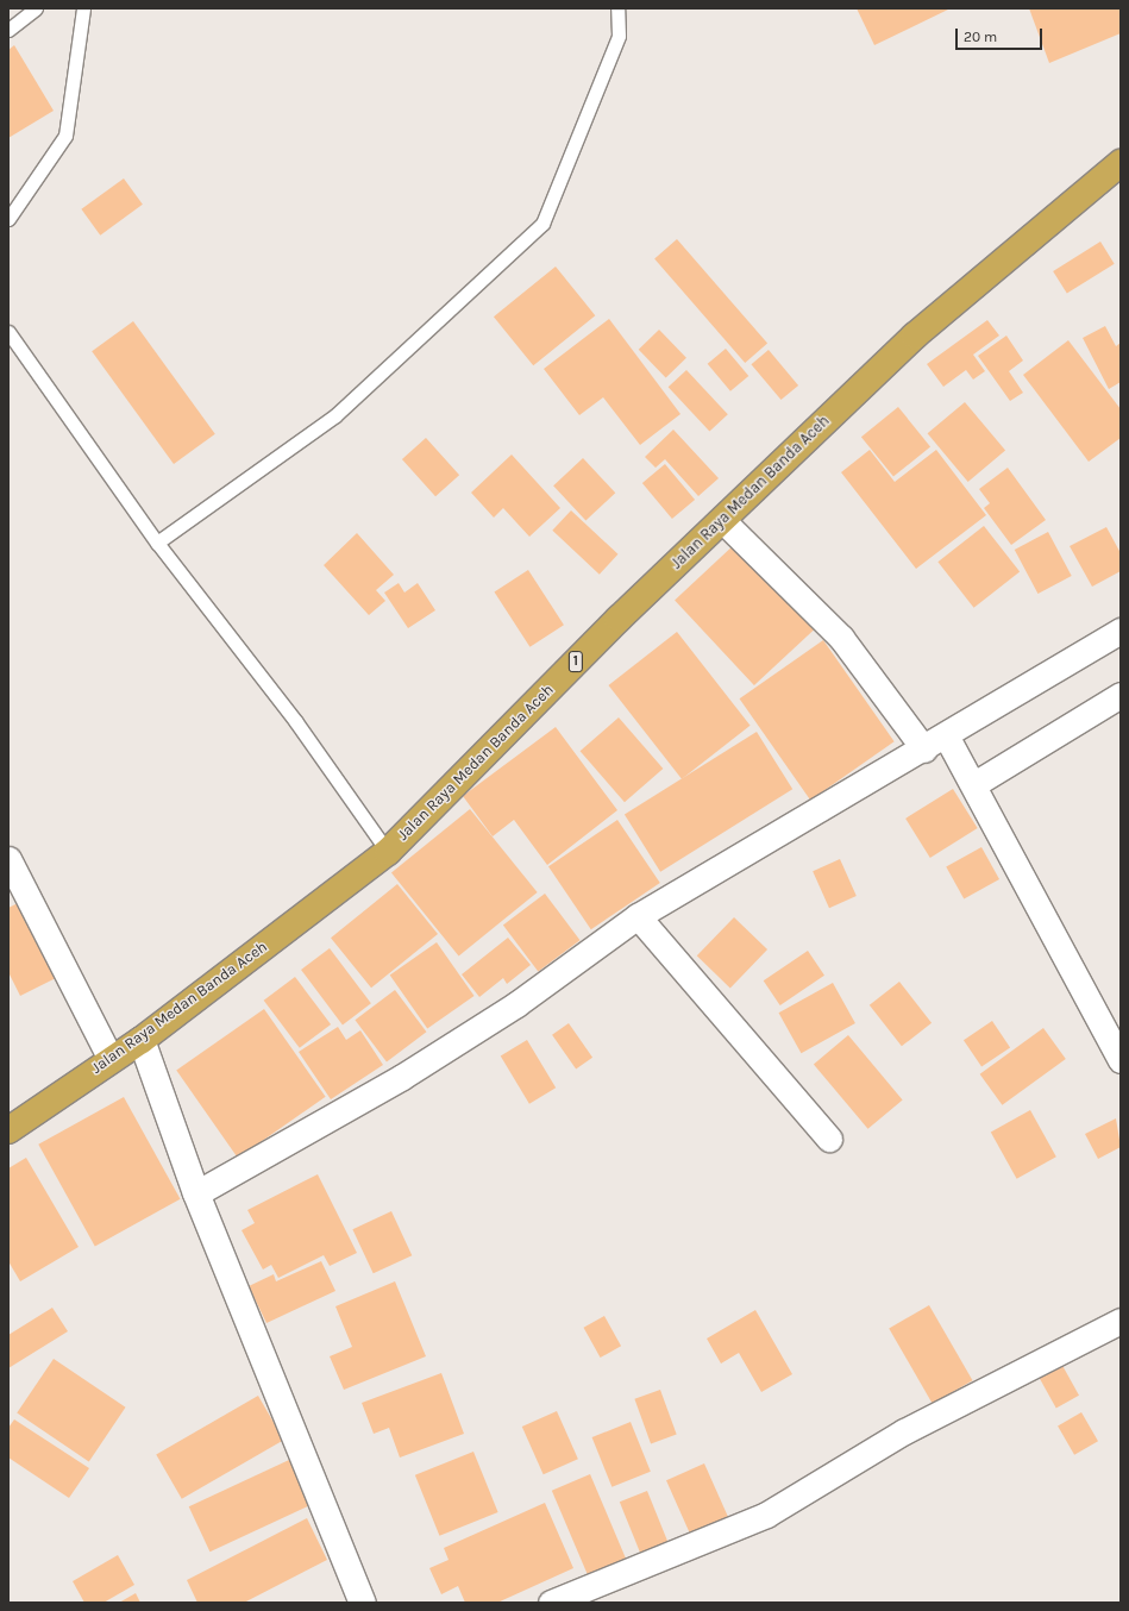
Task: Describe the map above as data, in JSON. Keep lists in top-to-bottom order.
{
  "streets": {
    "highway": ["Jalan Raya Medan Banda Aceh", "1"]
  },
  "scale_bar": "20 m"
}
